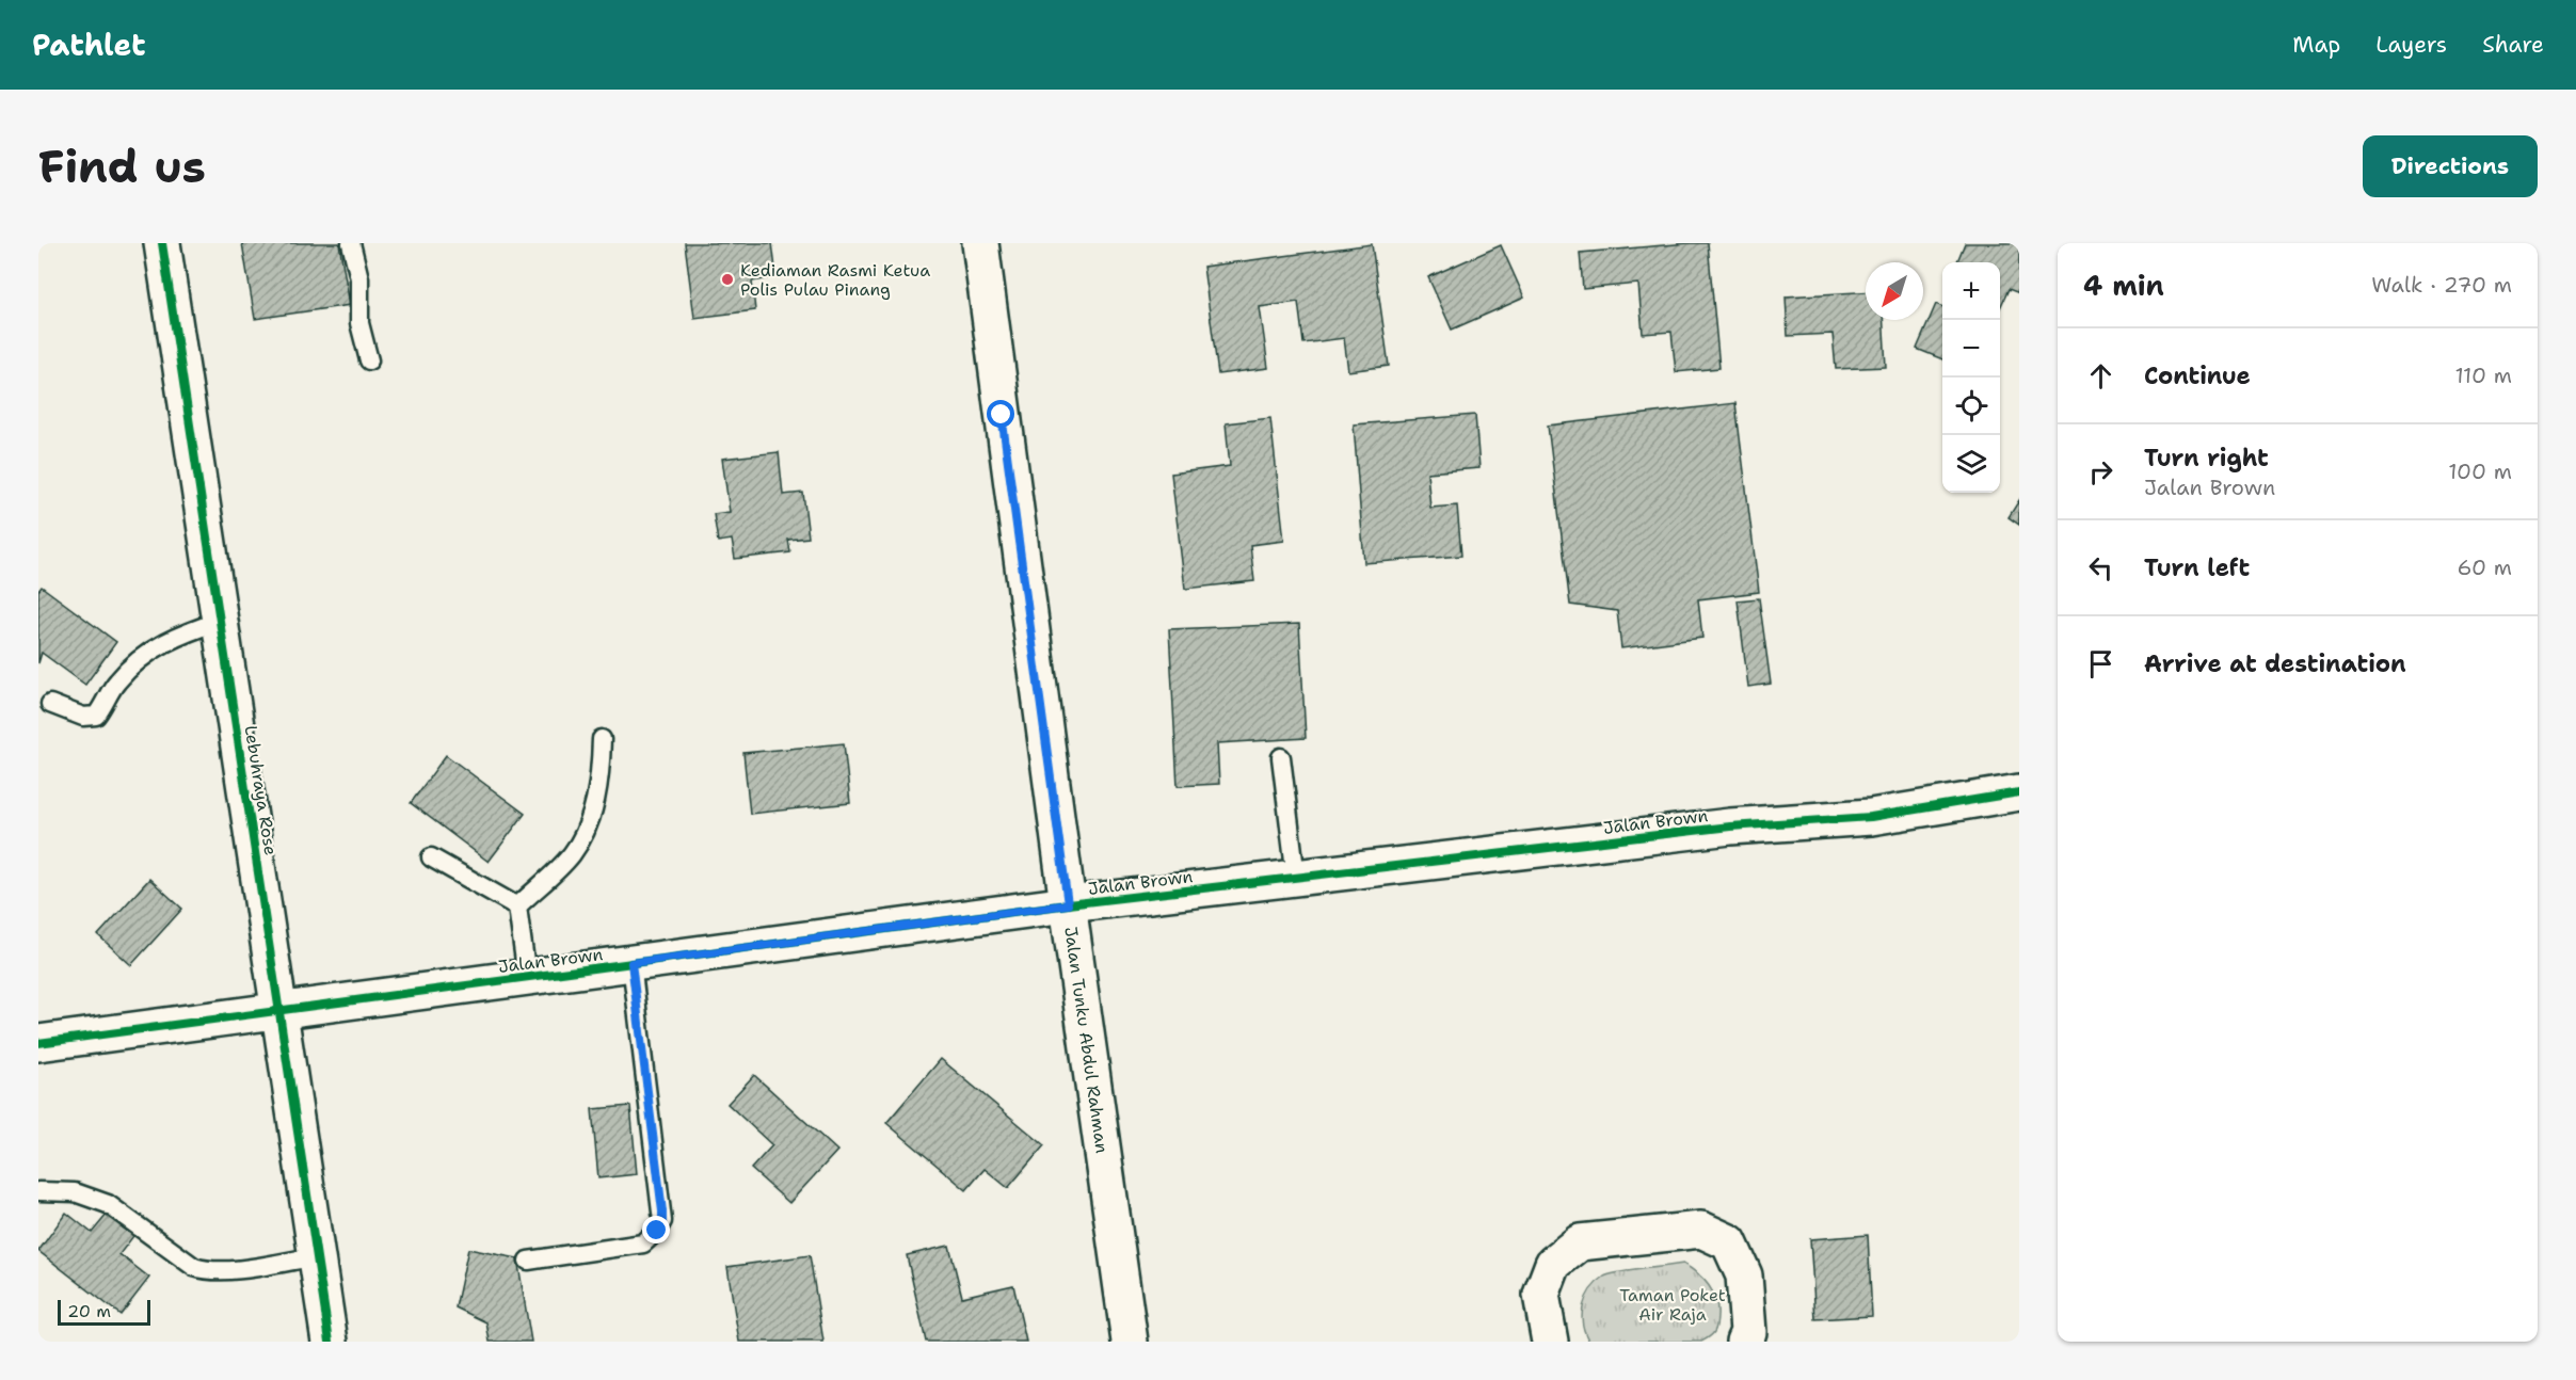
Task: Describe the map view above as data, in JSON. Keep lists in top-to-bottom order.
{
  "streets": {
    "street": ["Lebuhraya Rose", "Jalan Brown", "Jalan Tunku Abdul Rahman"]
  },
  "crossings": [
    ["Lebuhraya Rose", "Jalan Brown"],
    ["Jalan Brown", "Jalan Tunku Abdul Rahman"]
  ],
  "parks": ["Taman Poket Air Raja"],
  "places": ["Kediaman Rasmi Ketua Polis Pulau Pinang"],
  "scale_bar": "20 m",
  "north": "bottom left",
  "page": {
    "header": "Pathlet",
    "nav": ["Map", "Layers", "Share"],
    "buttons": "Directions",
    "title": "Find us",
    "heading": ["4 min", "Walk · 270 m"],
    "map_buttons": ["+", "−"],
    "list": [
      ["Continue", "110 m"],
      ["Turn right", "Jalan Brown", "100 m"],
      ["Turn left", "60 m"],
      "Arrive at destination"
    ],
    "scale": "20 m"
  }
}
